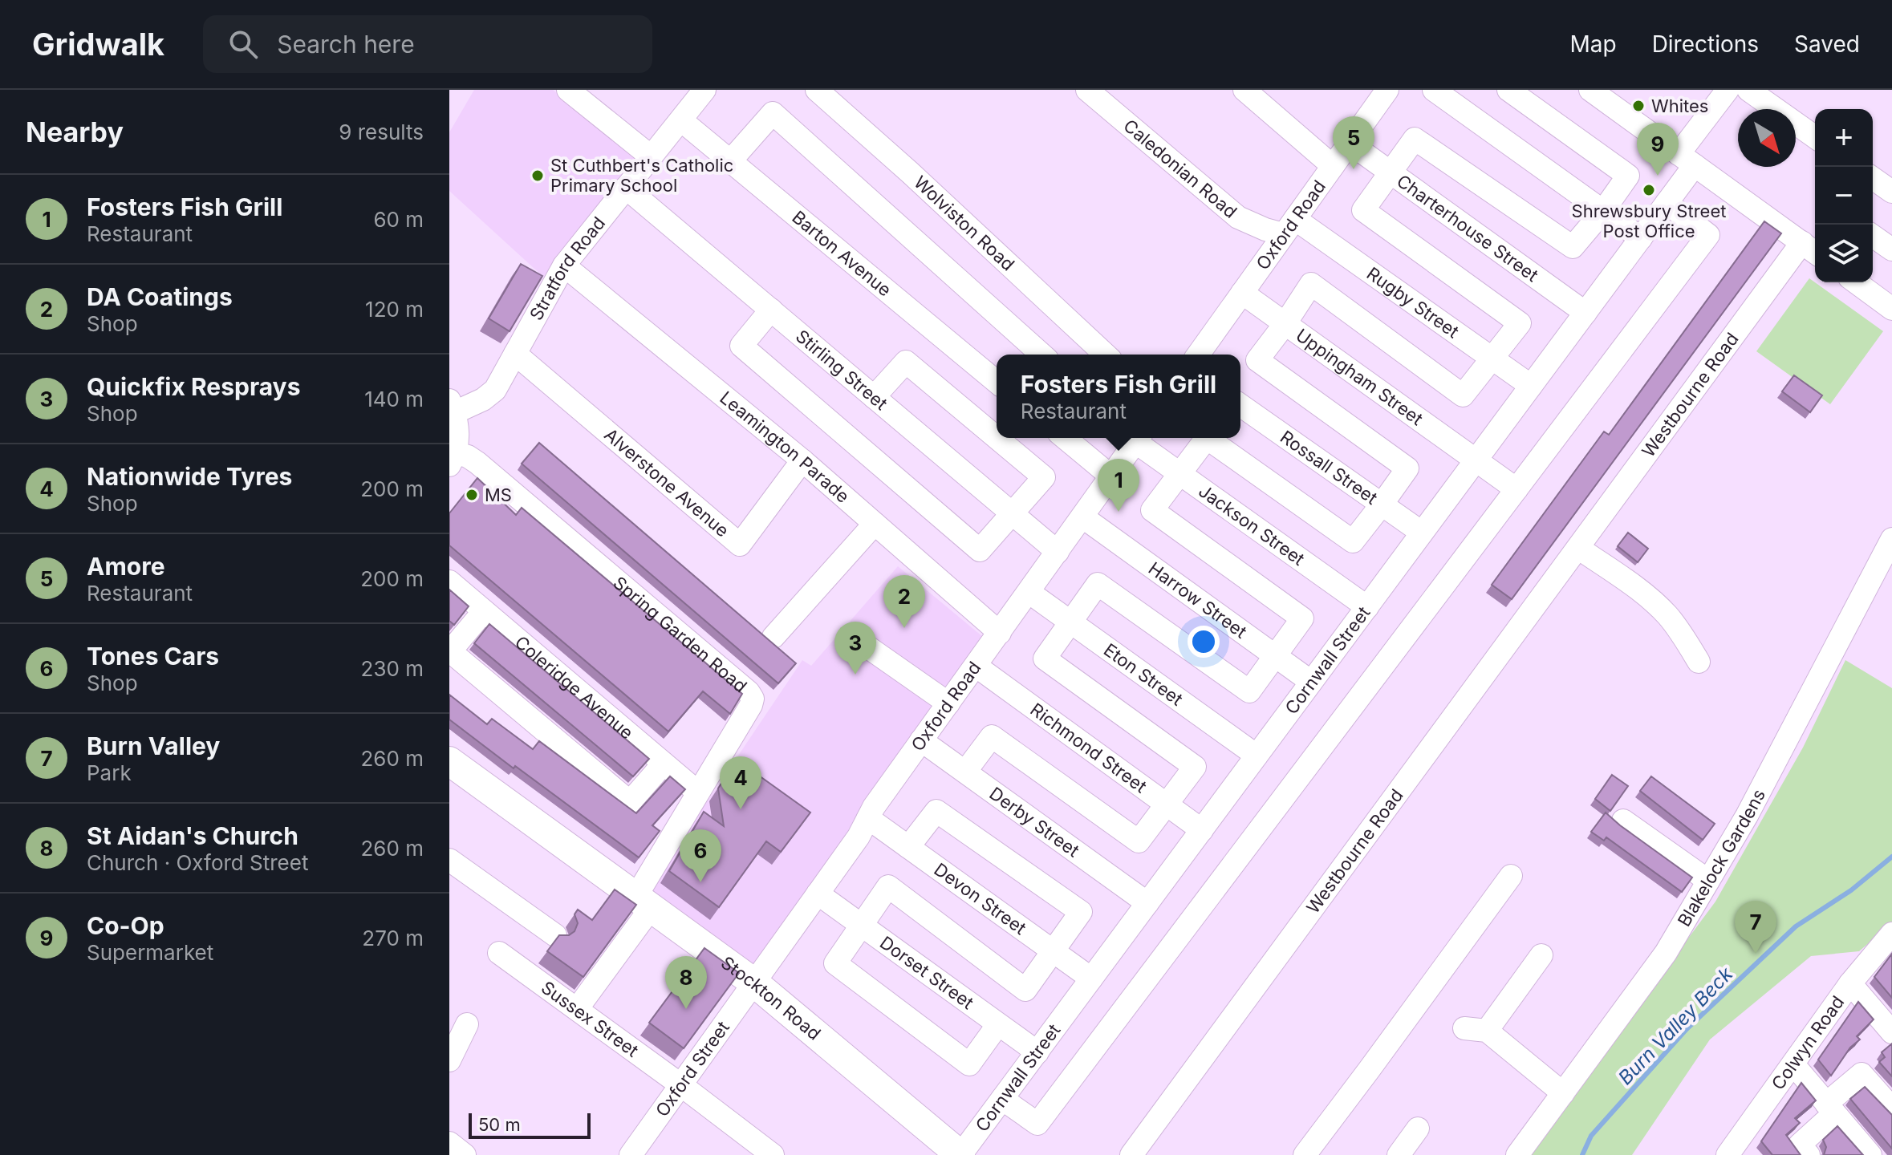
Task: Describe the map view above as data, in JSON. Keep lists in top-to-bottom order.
{
  "streets": {
    "main road": ["Stockton Road"],
    "street": [
      "Caledonian Road",
      "Wolviston Road",
      "Oxford Road",
      "Charterhouse Street",
      "Barton Avenue",
      "Stratford Road",
      "Rugby Street",
      "Stirling Street",
      "Uppingham Street",
      "Westbourne Road",
      "Leamington Parade",
      "Rossall Street",
      "Alverstone Avenue",
      "Jackson Street",
      "Harrow Street",
      "Spring Garden Road",
      "Cornwall Street",
      "Eton Street",
      "Coleridge Avenue",
      "Richmond Street",
      "Derby Street",
      "Blakelock Gardens",
      "Devon Street",
      "Dorset Street",
      "Sussex Street",
      "Colwyn Road",
      "Oxford Street"
    ]
  },
  "crossings": [
    ["Caledonian Road", "Oxford Road"],
    ["Caledonian Road", "Rugby Street"],
    ["Oxford Road", "Charterhouse Street"],
    ["Oxford Road", "Rugby Street"],
    ["Oxford Road", "Stirling Street"],
    ["Oxford Road", "Uppingham Street"],
    ["Oxford Road", "Leamington Parade"],
    ["Oxford Road", "Jackson Street"],
    ["Oxford Road", "Harrow Street"],
    ["Oxford Road", "Eton Street"],
    ["Oxford Road", "Richmond Street"],
    ["Oxford Road", "Derby Street"],
    ["Oxford Road", "Devon Street"],
    ["Oxford Road", "Dorset Street"],
    ["Oxford Road", "Stockton Road"],
    ["Oxford Road", "Oxford Street"],
    ["Charterhouse Street", "Cornwall Street"],
    ["Barton Avenue", "Stratford Road"],
    ["Stratford Road", "Stirling Street"],
    ["Stratford Road", "Leamington Parade"],
    ["Stratford Road", "Alverstone Avenue"],
    ["Rugby Street", "Cornwall Street"],
    ["Uppingham Street", "Cornwall Street"],
    ["Leamington Parade", "Alverstone Avenue"],
    ["Rossall Street", "Cornwall Street"],
    ["Jackson Street", "Cornwall Street"],
    ["Harrow Street", "Cornwall Street"],
    ["Spring Garden Road", "Coleridge Avenue"],
    ["Spring Garden Road", "Stockton Road"],
    ["Spring Garden Road", "Sussex Street"],
    ["Cornwall Street", "Eton Street"],
    ["Cornwall Street", "Richmond Street"],
    ["Cornwall Street", "Derby Street"],
    ["Cornwall Street", "Devon Street"],
    ["Cornwall Street", "Dorset Street"],
    ["Cornwall Street", "Stockton Road"],
    ["Stockton Road", "Oxford Street"],
    ["Sussex Street", "Oxford Street"]
  ],
  "water": ["Burn Valley Beck"],
  "places": [
    "Whites",
    "St Cuthbert's Catholic Primary School",
    "Shrewsbury Street Post Office",
    "MS"
  ],
  "scale_bar": "50 m",
  "north": "bottom right",
  "page": {
    "header": "Gridwalk",
    "search": "Search here",
    "nav": ["Map", "Directions", "Saved"],
    "heading": ["Nearby", "9 results"],
    "map_buttons": ["+", "−"],
    "pins": [
      "5",
      "9",
      "1",
      "2",
      "3",
      "4",
      "6",
      "7",
      "8"
    ],
    "list": [
      {
        "mark": "1",
        "name": "Fosters Fish Grill",
        "note": "Restaurant",
        "value": "60 m"
      },
      {
        "mark": "2",
        "name": "DA Coatings",
        "note": "Shop",
        "value": "120 m"
      },
      {
        "mark": "3",
        "name": "Quickfix Resprays",
        "note": "Shop",
        "value": "140 m"
      },
      {
        "mark": "4",
        "name": "Nationwide Tyres",
        "note": "Shop",
        "value": "200 m"
      },
      {
        "mark": "5",
        "name": "Amore",
        "note": "Restaurant",
        "value": "200 m"
      },
      {
        "mark": "6",
        "name": "Tones Cars",
        "note": "Shop",
        "value": "230 m"
      },
      {
        "mark": "7",
        "name": "Burn Valley",
        "note": "Park",
        "value": "260 m"
      },
      {
        "mark": "8",
        "name": "St Aidan's Church",
        "note": "Church · Oxford Street",
        "value": "260 m"
      },
      {
        "mark": "9",
        "name": "Co-Op",
        "note": "Supermarket",
        "value": "270 m"
      }
    ],
    "popup": ["Fosters Fish Grill", "Restaurant"],
    "scale": "50 m"
  }
}
